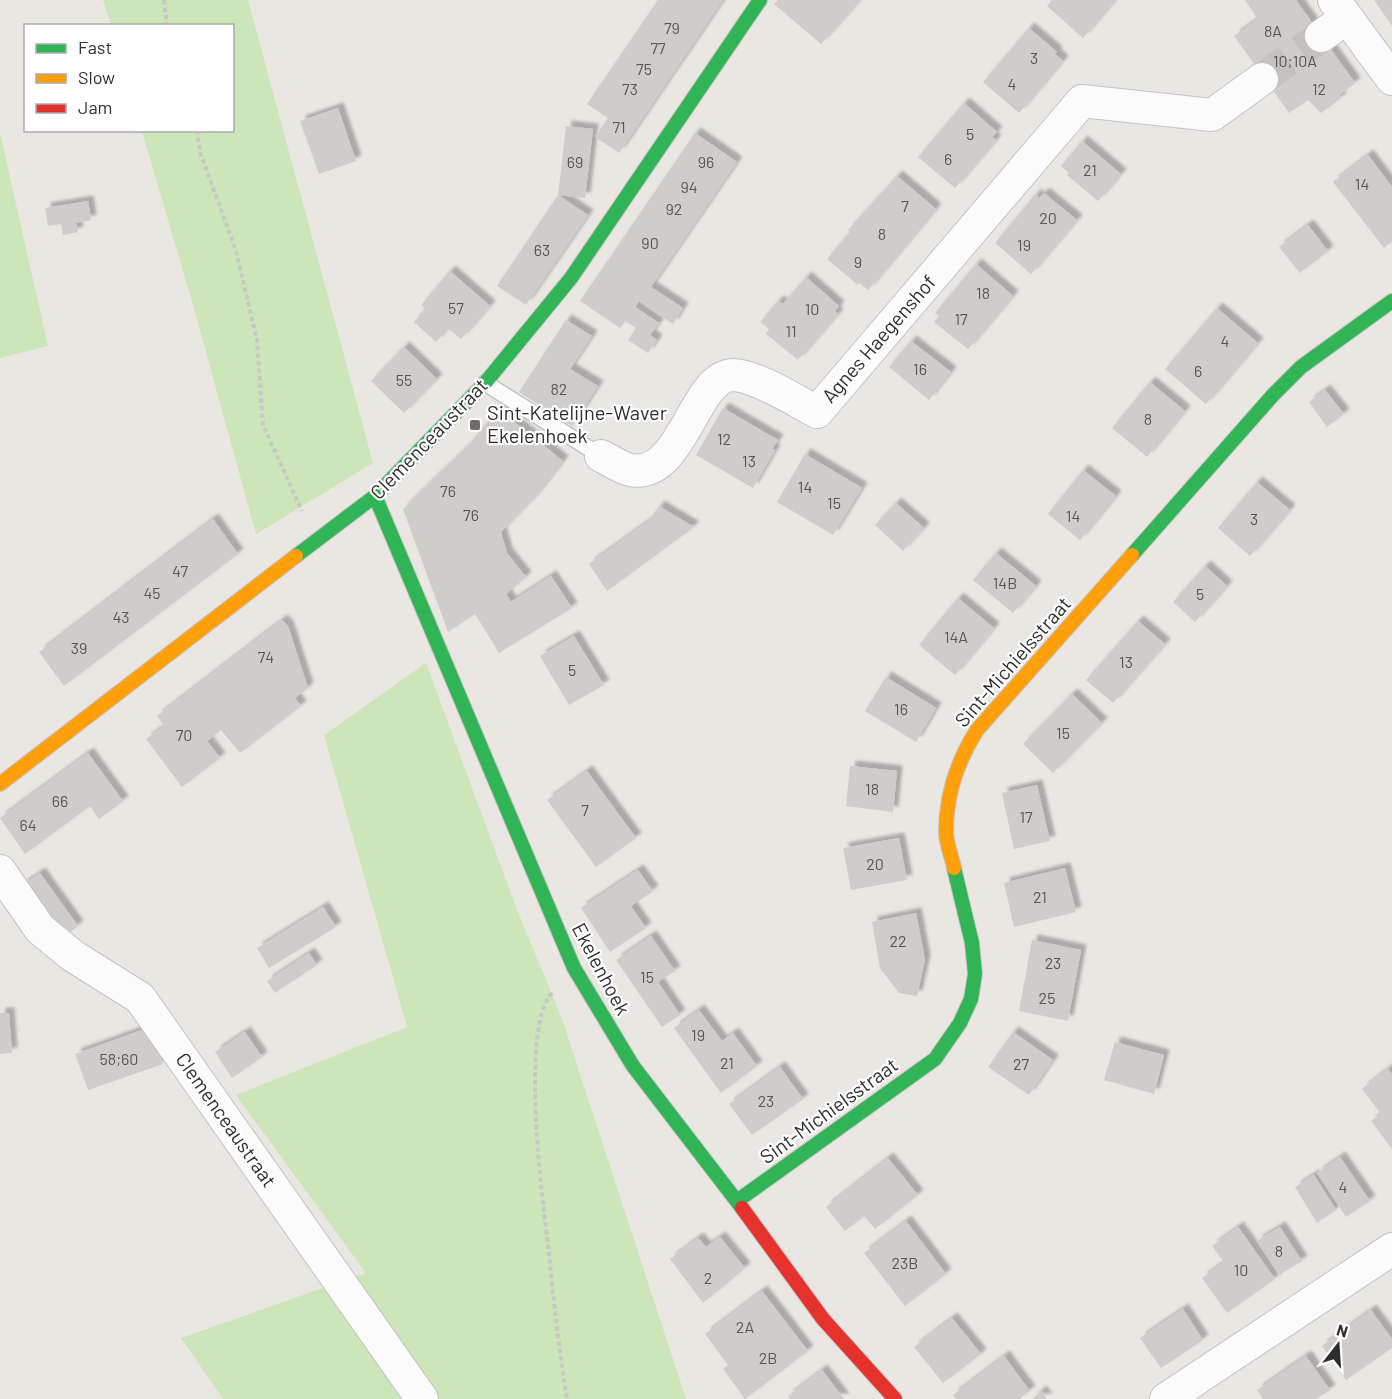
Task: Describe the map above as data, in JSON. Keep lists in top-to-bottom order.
{
  "streets": {
    "street": [
      "Agnes Haegenshof",
      "Clemenceaustraat",
      "Sint-Michielsstraat",
      "Ekelenhoek"
    ]
  },
  "crossings": [
    ["Agnes Haegenshof", "Clemenceaustraat"],
    ["Clemenceaustraat", "Ekelenhoek"],
    ["Sint-Michielsstraat", "Ekelenhoek"]
  ],
  "places": {
    "transit": ["Sint-Katelijne-Waver Ekelenhoek"]
  },
  "house_numbers": [
    "79",
    "8A",
    "77",
    "3",
    "10;10A",
    "75",
    "4",
    "73",
    "12",
    "71",
    "5",
    "6",
    "69",
    "96",
    "21",
    "14",
    "94",
    "7",
    "92",
    "20",
    "8",
    "90",
    "19",
    "63",
    "9",
    "18",
    "57",
    "10",
    "17",
    "11",
    "4",
    "16",
    "6",
    "55",
    "82",
    "8",
    "12",
    "13",
    "14",
    "76",
    "15",
    "76",
    "14",
    "3",
    "47",
    "14B",
    "45",
    "5",
    "43",
    "14A",
    "39",
    "74",
    "13",
    "5",
    "16",
    "15",
    "70",
    "18",
    "66",
    "7",
    "17",
    "64",
    "20",
    "21",
    "22",
    "23",
    "15",
    "25",
    "19",
    "58;60",
    "21",
    "27",
    "23",
    "4",
    "8",
    "23B",
    "10",
    "2",
    "2A",
    "2B"
  ],
  "legend": ["Fast", "Slow", "Jam"],
  "north": "top"
}
